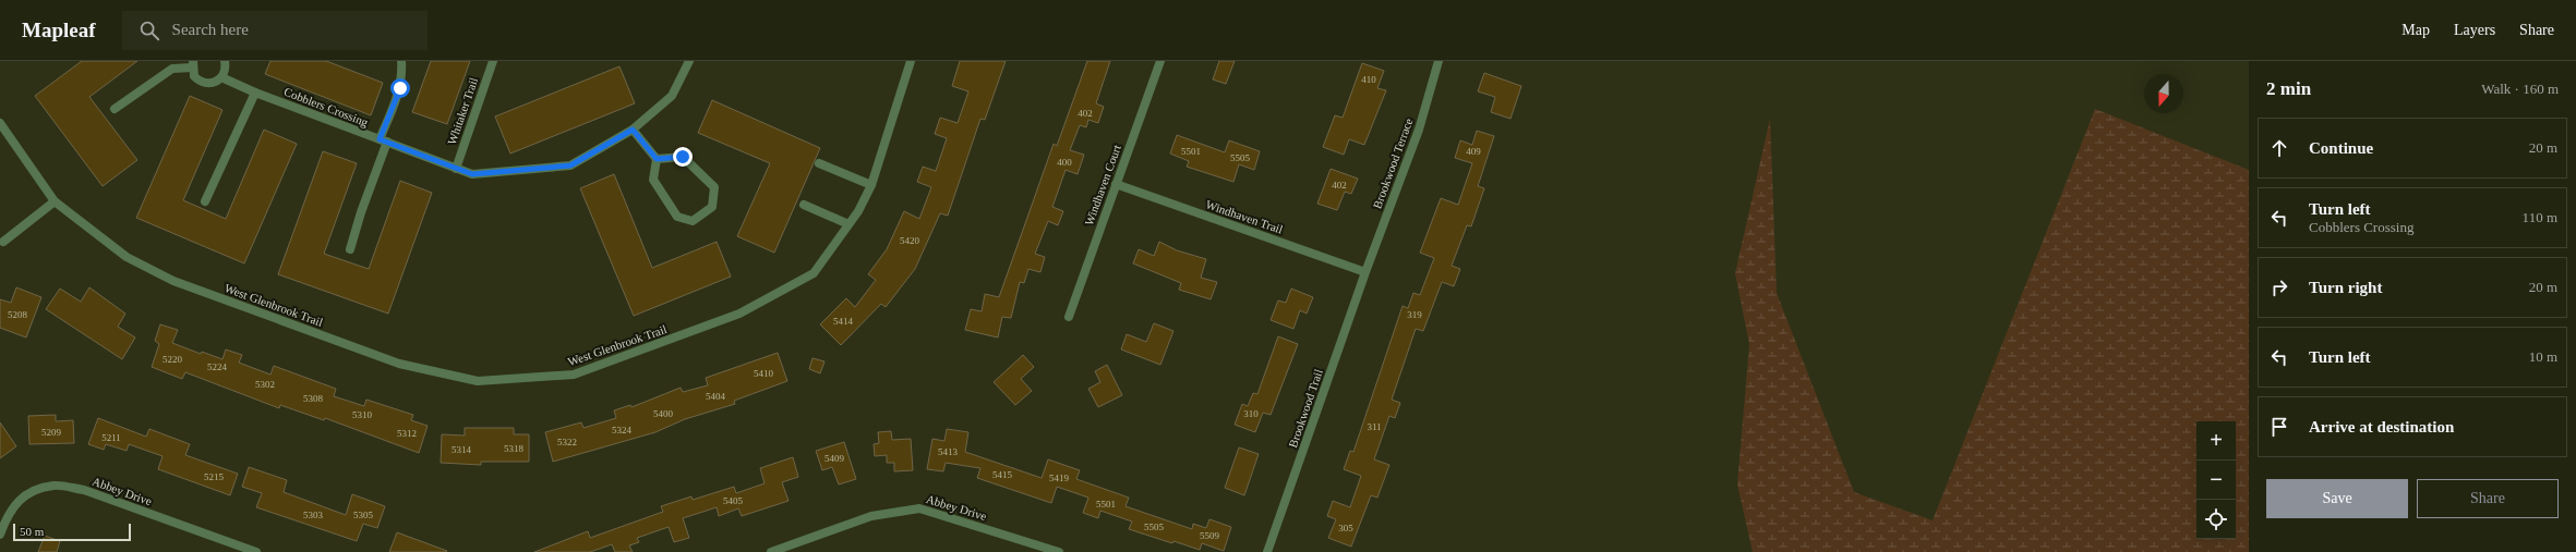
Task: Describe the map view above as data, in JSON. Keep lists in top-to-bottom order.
{
  "streets": {
    "street": [
      "Cobblers Crossing",
      "Whitaker Trail",
      "Brookwood Terrace",
      "Windhaven Court",
      "Windhaven Trail",
      "West Glenbrook Trail",
      "Brookwood Trail",
      "Abbey Drive"
    ]
  },
  "crossings": [
    ["Cobblers Crossing", "Whitaker Trail"],
    ["Brookwood Terrace", "Windhaven Trail"],
    ["Brookwood Terrace", "Brookwood Trail"],
    ["Windhaven Court", "Windhaven Trail"],
    ["Windhaven Trail", "Brookwood Trail"]
  ],
  "house_numbers": [
    "410",
    "402",
    "5501",
    "409",
    "5505",
    "400",
    "402",
    "5420",
    "5208",
    "319",
    "5414",
    "5220",
    "5224",
    "5410",
    "5302",
    "5404",
    "5308",
    "5400",
    "310",
    "5310",
    "311",
    "5324",
    "5209",
    "5312",
    "5211",
    "5322",
    "5318",
    "5314",
    "5413",
    "5409",
    "5415",
    "5215",
    "5419",
    "5405",
    "5501",
    "5303",
    "5305",
    "5505",
    "305",
    "5509"
  ],
  "scale_bar": "50 m",
  "north": "bottom",
  "page": {
    "header": "Mapleaf",
    "search": "Search here",
    "nav": ["Map", "Layers", "Share"],
    "heading": ["2 min", "Walk · 160 m"],
    "list": [
      ["Continue", "20 m"],
      ["Turn left", "Cobblers Crossing", "110 m"],
      ["Turn right", "20 m"],
      ["Turn left", "10 m"],
      "Arrive at destination"
    ],
    "map_buttons": ["+", "−"],
    "buttons": ["Save", "Share"],
    "scale": "50 m"
  }
}
